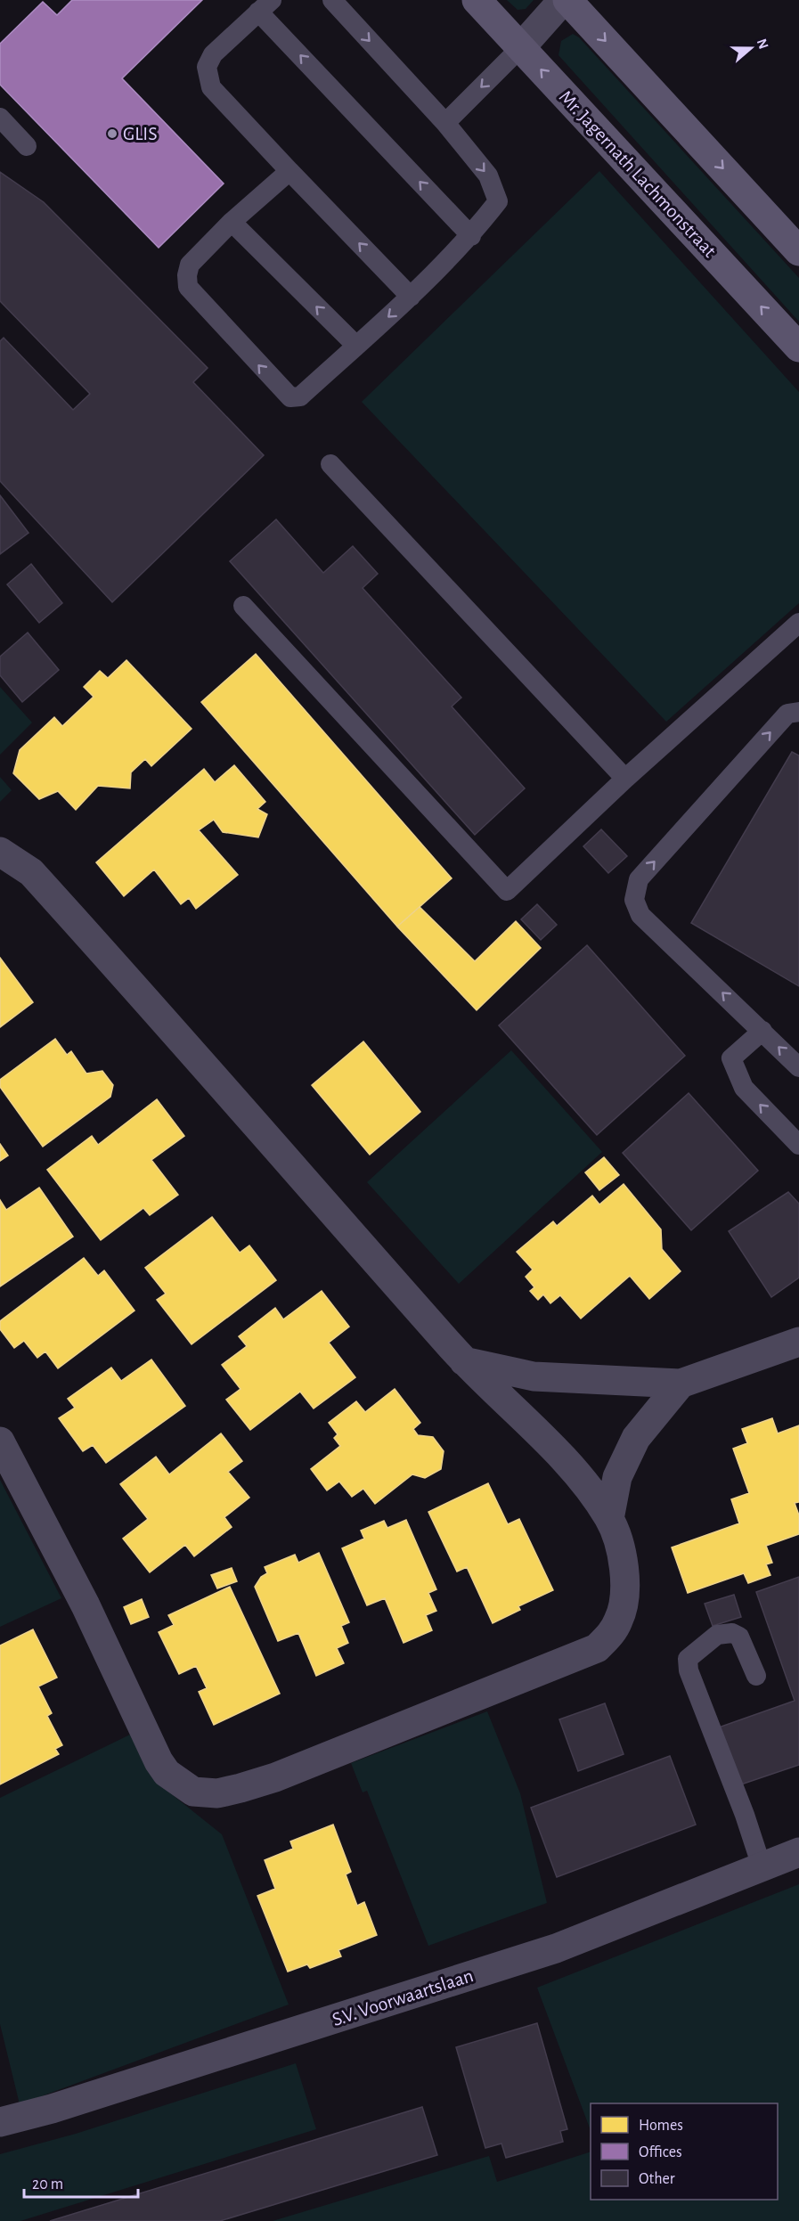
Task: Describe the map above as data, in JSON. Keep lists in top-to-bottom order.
{
  "streets": {
    "main road": ["Mr. Jagernath Lachmonstraat"],
    "street": ["S.V. Voorwaartslaan"]
  },
  "places": ["GLIS"],
  "legend": ["Homes", "Offices", "Other"],
  "scale_bar": "20 m",
  "north": "right"
}
